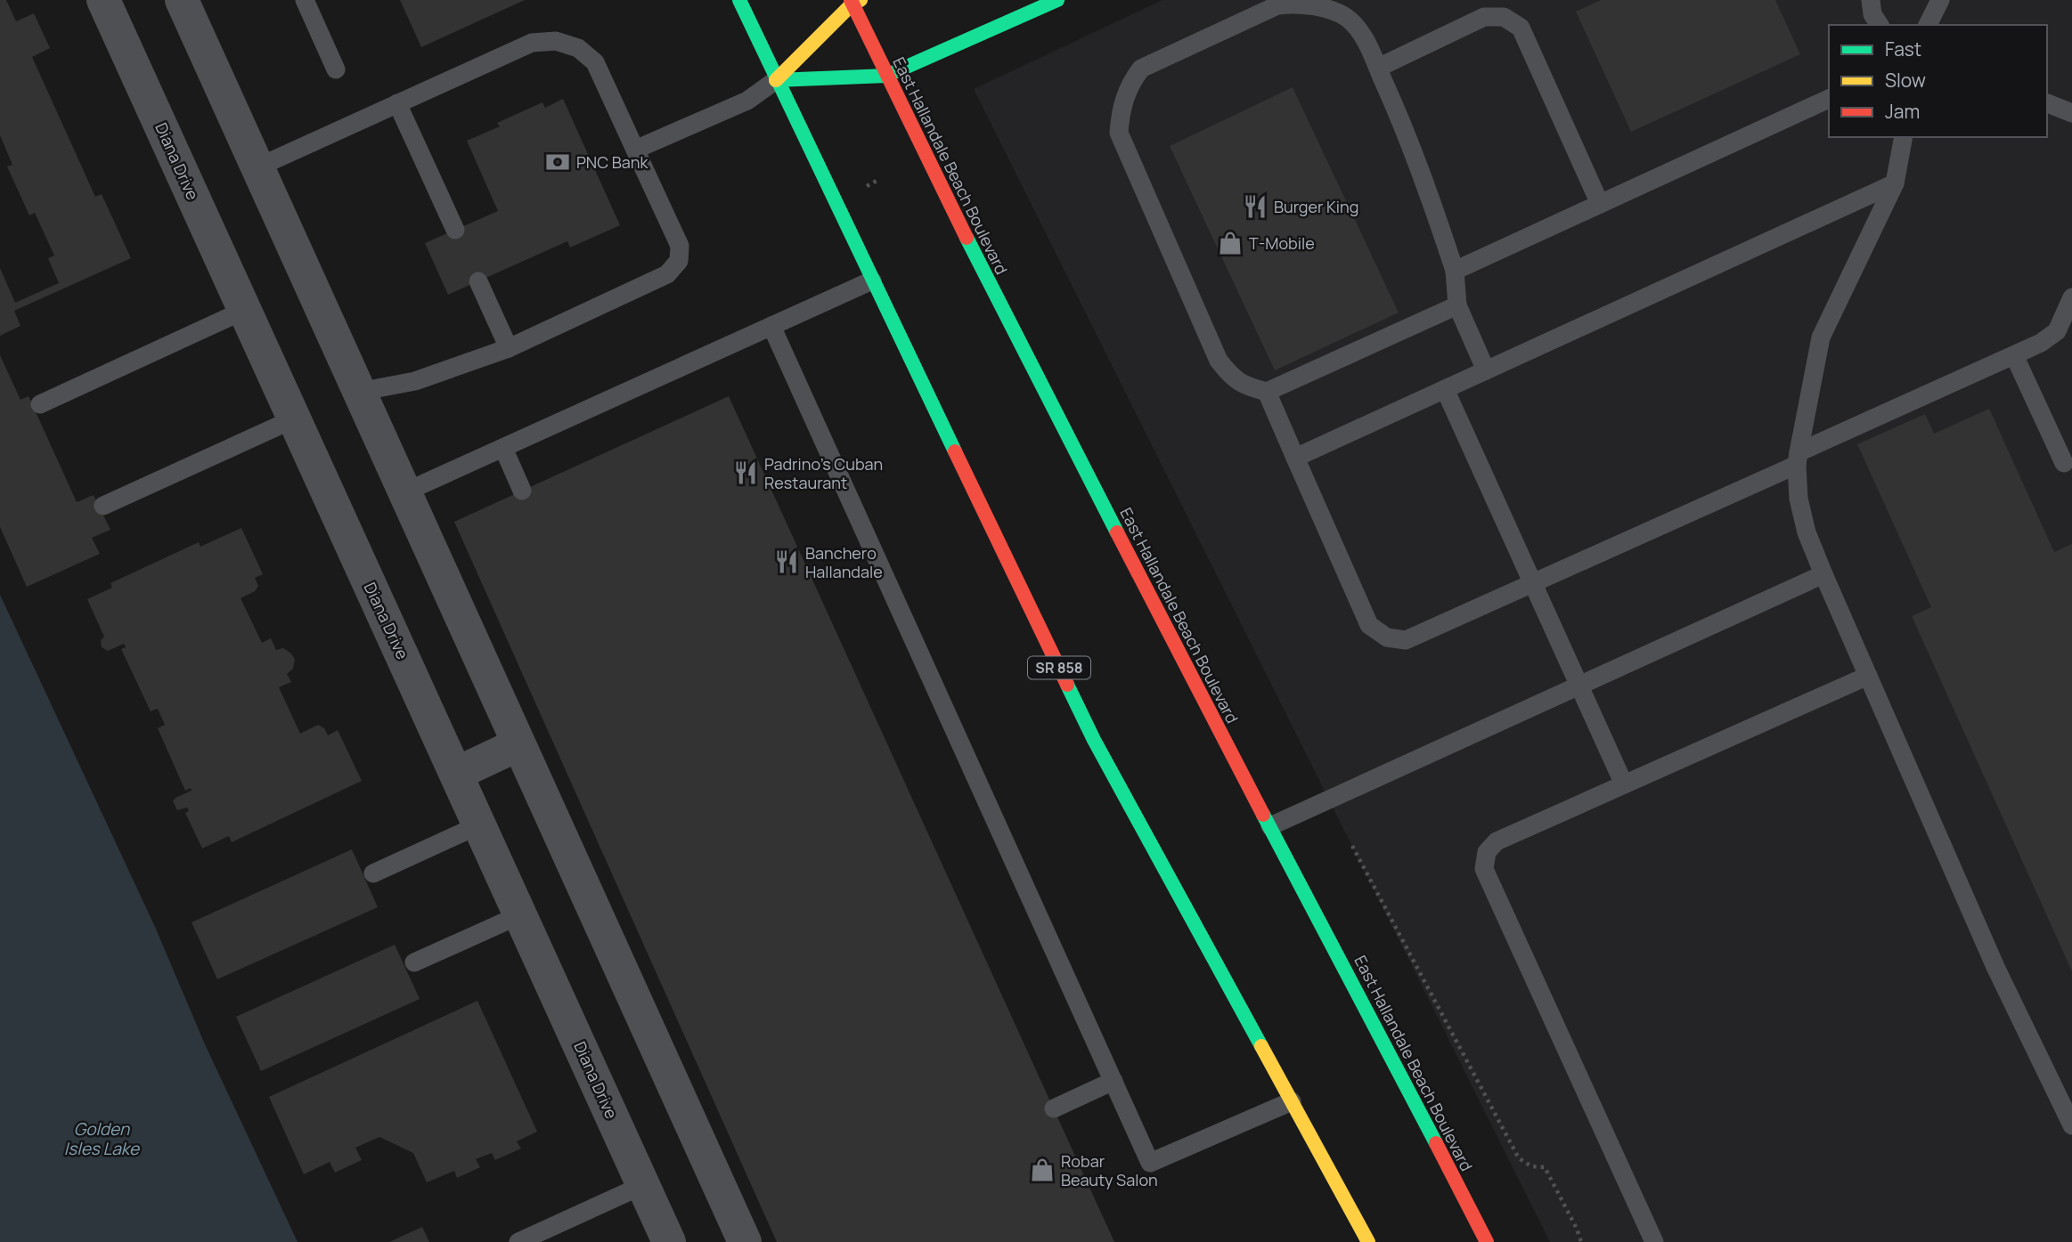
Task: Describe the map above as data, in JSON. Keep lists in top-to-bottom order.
{
  "streets": {
    "main road": ["East Hallandale Beach Boulevard", "SR 858"],
    "street": ["Diana Drive"]
  },
  "water": ["Golden Isles Lake"],
  "places": {
    "bank": ["PNC Bank"],
    "restaurant": ["Burger King", "Padrino’s Cuban Restaurant", "Banchero Hallandale"],
    "shop": ["T-Mobile", "Robar Beauty Salon"]
  },
  "legend": ["Fast", "Slow", "Jam"]
}
